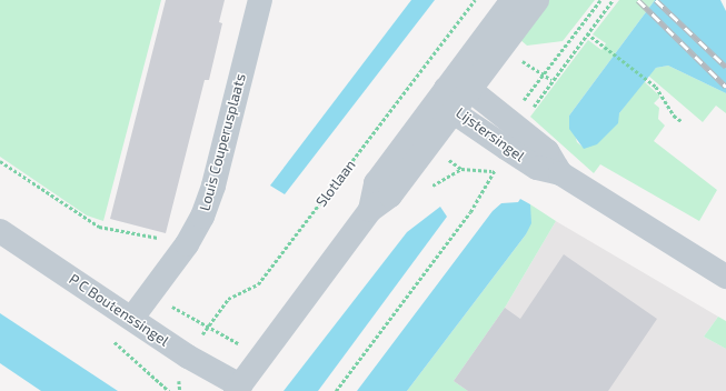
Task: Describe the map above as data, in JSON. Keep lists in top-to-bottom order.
{
  "streets": {
    "street": ["Lijstersingel", "Louis Couperusplaats", "P C Boutenssingel"],
    "path": ["Slotlaan"]
  },
  "crossings": [
    ["Louis Couperusplaats", "P C Boutenssingel"],
    ["Slotlaan", "P C Boutenssingel"]
  ]
}
